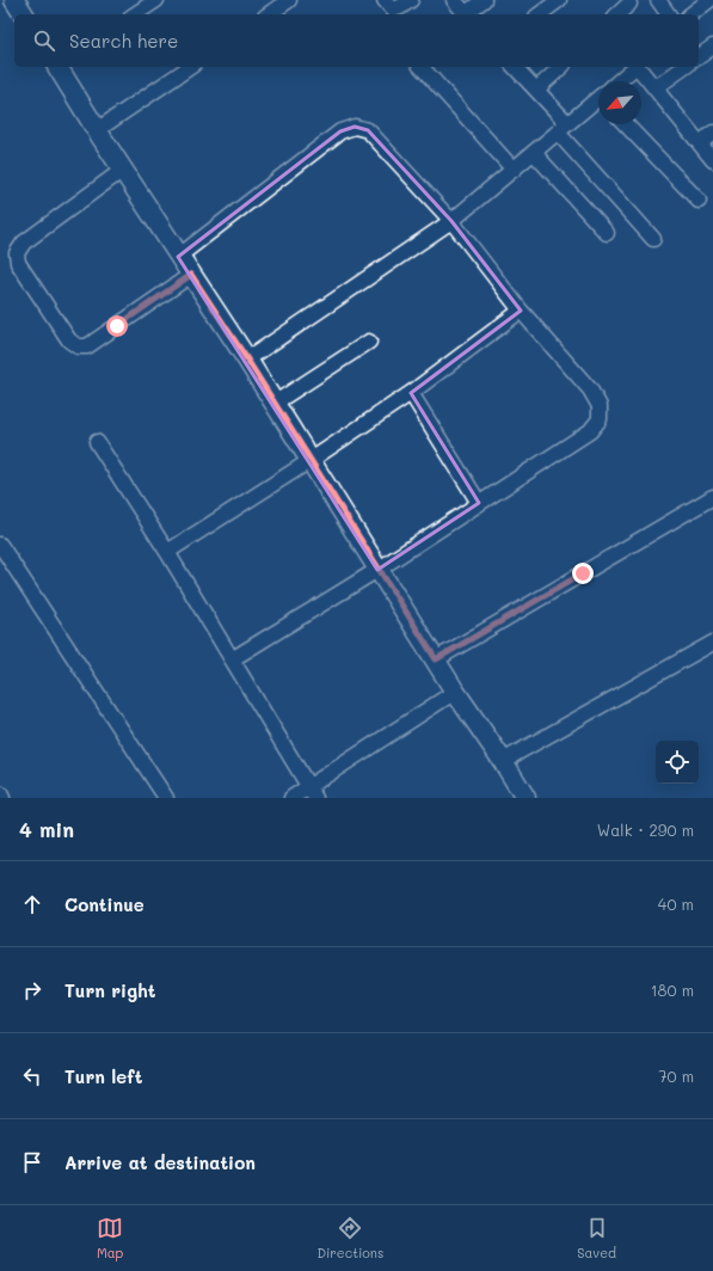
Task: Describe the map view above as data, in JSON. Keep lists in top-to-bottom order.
{
  "north": "bottom left",
  "page": {
    "search": "Search here",
    "heading": ["4 min", "Walk · 290 m"],
    "list": [
      ["Continue", "40 m"],
      ["Turn right", "180 m"],
      ["Turn left", "70 m"],
      "Arrive at destination"
    ],
    "nav": ["Map", "Directions", "Saved"]
  }
}
